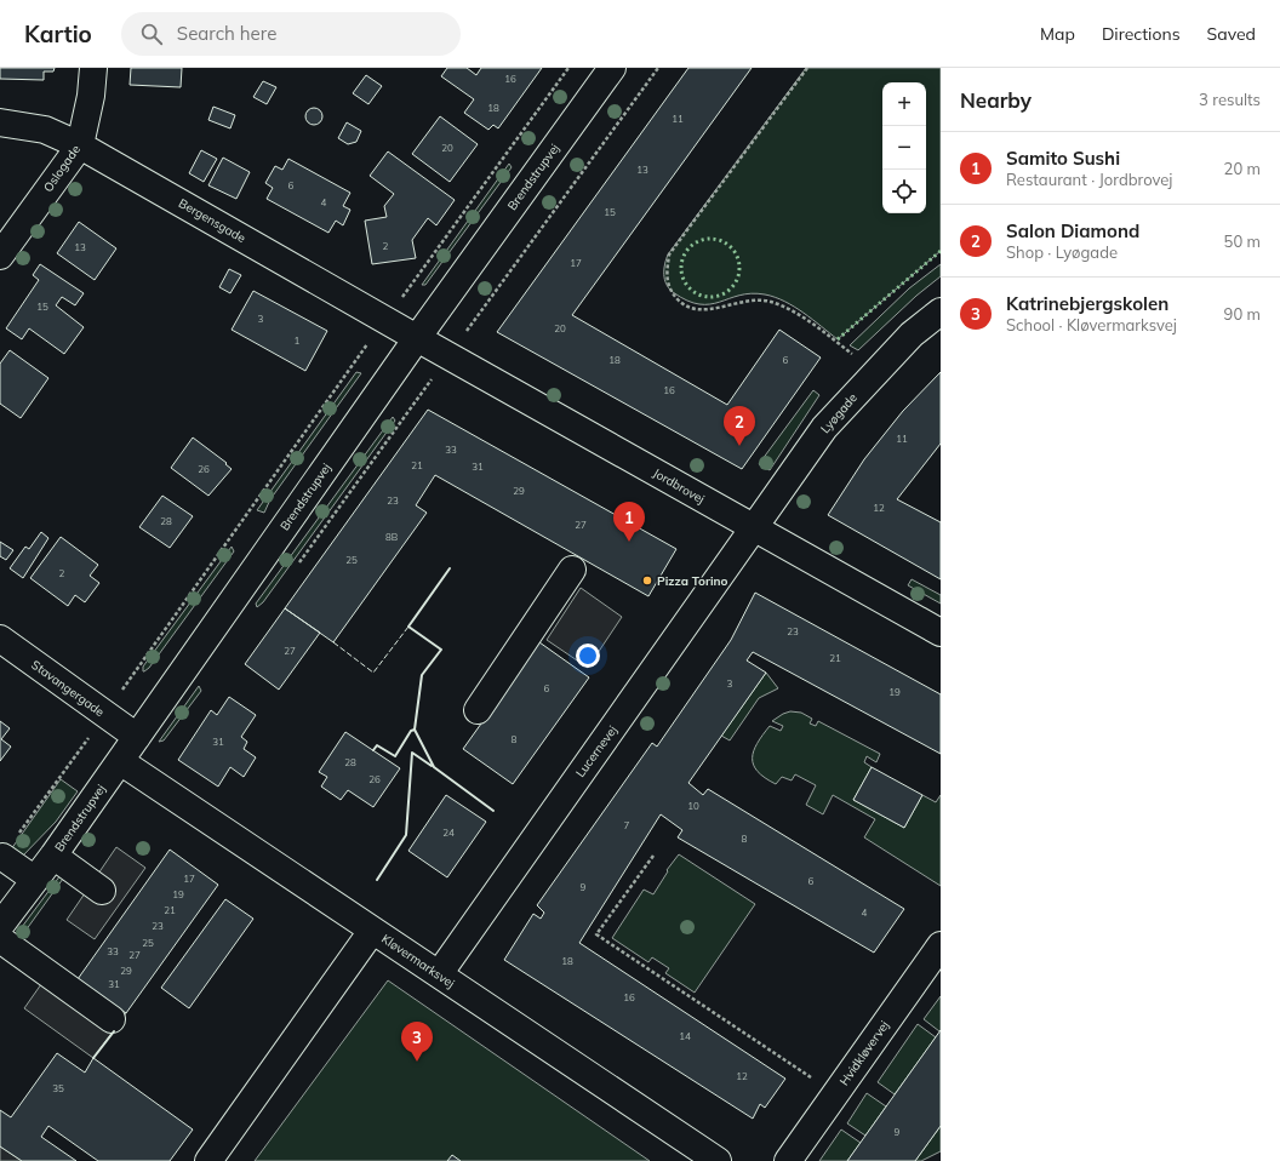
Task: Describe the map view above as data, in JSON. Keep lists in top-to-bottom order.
{
  "streets": {
    "street": [
      "Oslogade",
      "Brendstrupvej",
      "Bergensgade",
      "Lyøgade",
      "Jordbrovej",
      "Stavangergade",
      "Lucernevej",
      "Kløvermarksvej",
      "Hvidkløvervej"
    ]
  },
  "crossings": [
    ["Oslogade", "Bergensgade"],
    ["Brendstrupvej", "Bergensgade"],
    ["Brendstrupvej", "Jordbrovej"],
    ["Brendstrupvej", "Stavangergade"],
    ["Brendstrupvej", "Kløvermarksvej"],
    ["Bergensgade", "Jordbrovej"],
    ["Lyøgade", "Jordbrovej"],
    ["Lyøgade", "Lucernevej"],
    ["Jordbrovej", "Lucernevej"],
    ["Lucernevej", "Kløvermarksvej"]
  ],
  "places": ["Pizza Torino"],
  "house_numbers": [
    "16",
    "18",
    "11",
    "20",
    "13",
    "6",
    "4",
    "15",
    "2",
    "13",
    "17",
    "15",
    "3",
    "20",
    "1",
    "18",
    "6",
    "16",
    "11",
    "33",
    "21",
    "31",
    "26",
    "29",
    "23",
    "12",
    "28",
    "27",
    "8B",
    "25",
    "2",
    "23",
    "27",
    "21",
    "3",
    "6",
    "19",
    "8",
    "31",
    "28",
    "26",
    "10",
    "7",
    "24",
    "8",
    "17",
    "6",
    "9",
    "19",
    "21",
    "4",
    "23",
    "25",
    "33",
    "27",
    "18",
    "29",
    "31",
    "16",
    "14",
    "12",
    "35",
    "9"
  ],
  "page": {
    "header": "Kartio",
    "search": "Search here",
    "nav": ["Map", "Directions", "Saved"],
    "heading": ["Nearby", "3 results"],
    "map_buttons": ["+", "−"],
    "list": [
      {
        "mark": "1",
        "name": "Samito Sushi",
        "note": "Restaurant · Jordbrovej",
        "value": "20 m"
      },
      {
        "mark": "2",
        "name": "Salon Diamond",
        "note": "Shop · Lyøgade",
        "value": "50 m"
      },
      {
        "mark": "3",
        "name": "Katrinebjergskolen",
        "note": "School · Kløvermarksvej",
        "value": "90 m"
      }
    ],
    "pins": ["2", "1", "3"]
  }
}
